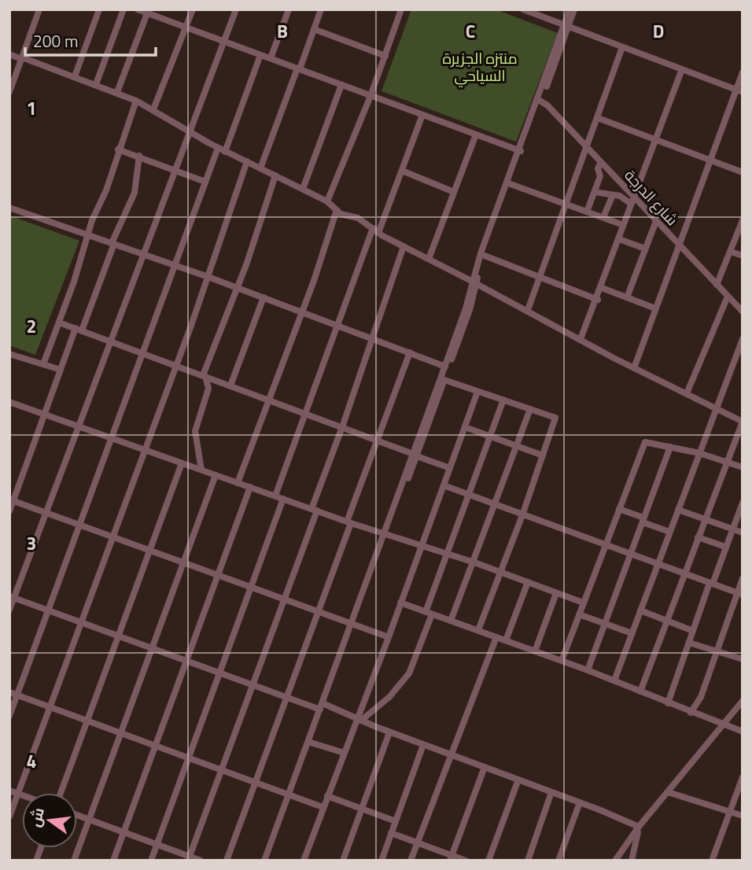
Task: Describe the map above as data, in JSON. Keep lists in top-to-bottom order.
{
  "streets": {
    "street": ["شارع الدرجة"]
  },
  "parks": ["منتزه الجزيرة السياحي"],
  "scale_bar": "200 m",
  "north": "left",
  "grid": {
    "columns": ["B", "C", "D"],
    "rows": [
      "1",
      "2",
      "3",
      "4"
    ]
  }
}
